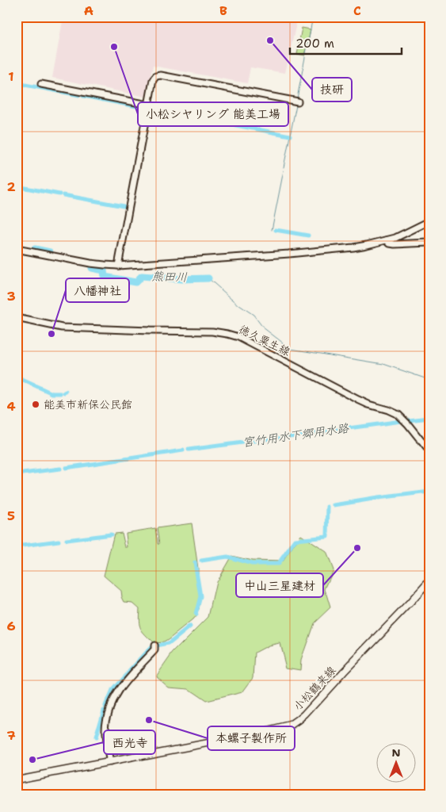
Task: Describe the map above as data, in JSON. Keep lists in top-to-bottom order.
{
  "streets": {
    "main road": ["小松鶴来線"],
    "street": ["徳久粟生線"]
  },
  "water": ["熊田川", "宮竹用水下郷用水路"],
  "places": [
    "技研",
    "小松シヤリング 能美工場",
    "八幡神社",
    "能美市新保公民館",
    "中山三星建材",
    "本螺子製作所",
    "西光寺"
  ],
  "scale_bar": "200 m",
  "north": "top",
  "grid": {
    "columns": ["A", "B", "C"],
    "rows": [
      "1",
      "2",
      "3",
      "4",
      "5",
      "6",
      "7"
    ]
  }
}
